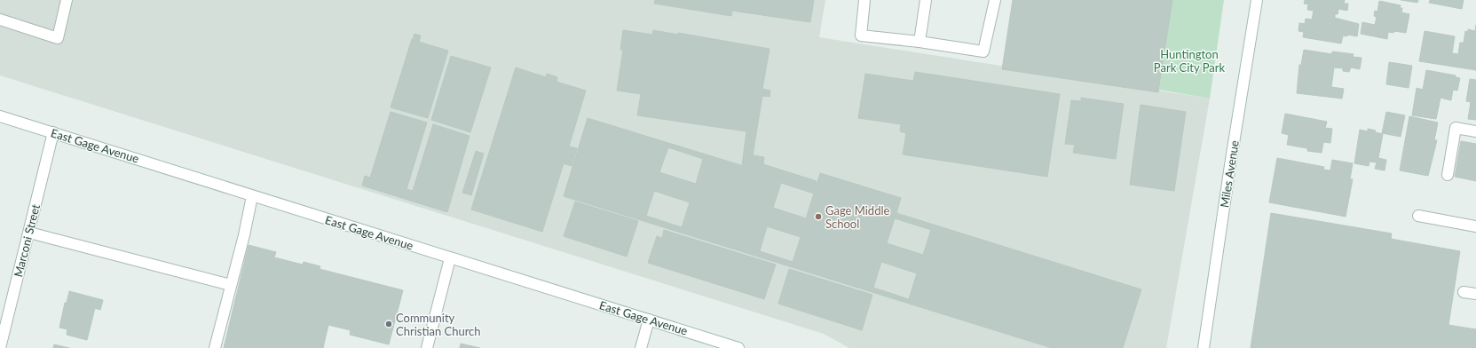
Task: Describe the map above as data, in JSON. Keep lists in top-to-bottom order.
{
  "streets": {
    "main road": ["East Gage Avenue", "Miles Avenue", "Marconi Street"]
  },
  "crossings": [
    ["East Gage Avenue", "Marconi Street"]
  ],
  "parks": ["Huntington Park City Park"],
  "places": ["Gage Middle School", "Community Christian Church"]
}
